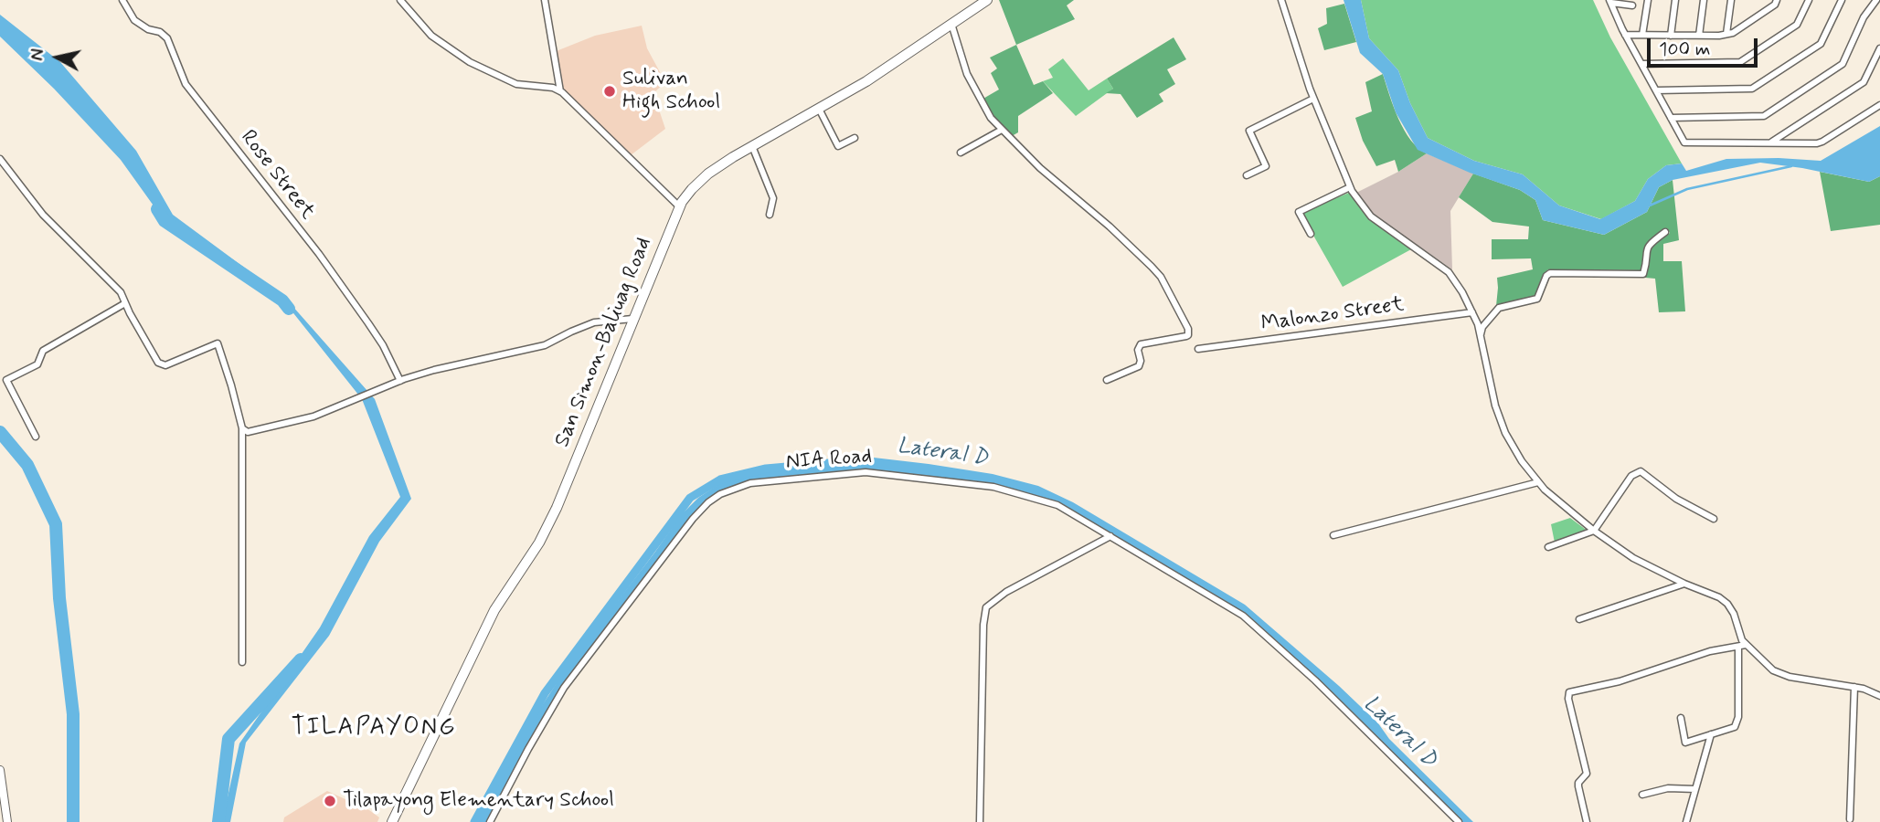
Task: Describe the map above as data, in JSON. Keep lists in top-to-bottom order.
{
  "streets": {
    "main road": ["San Simon-Baliuag Road"],
    "street": ["Rose Street", "Malonzo Street", "NIA Road"]
  },
  "districts": ["TILAPAYONG"],
  "water": ["Lateral D"],
  "places": ["Sulivan High School", "Tilapayong Elementary School"],
  "scale_bar": "100 m",
  "north": "left"
}
